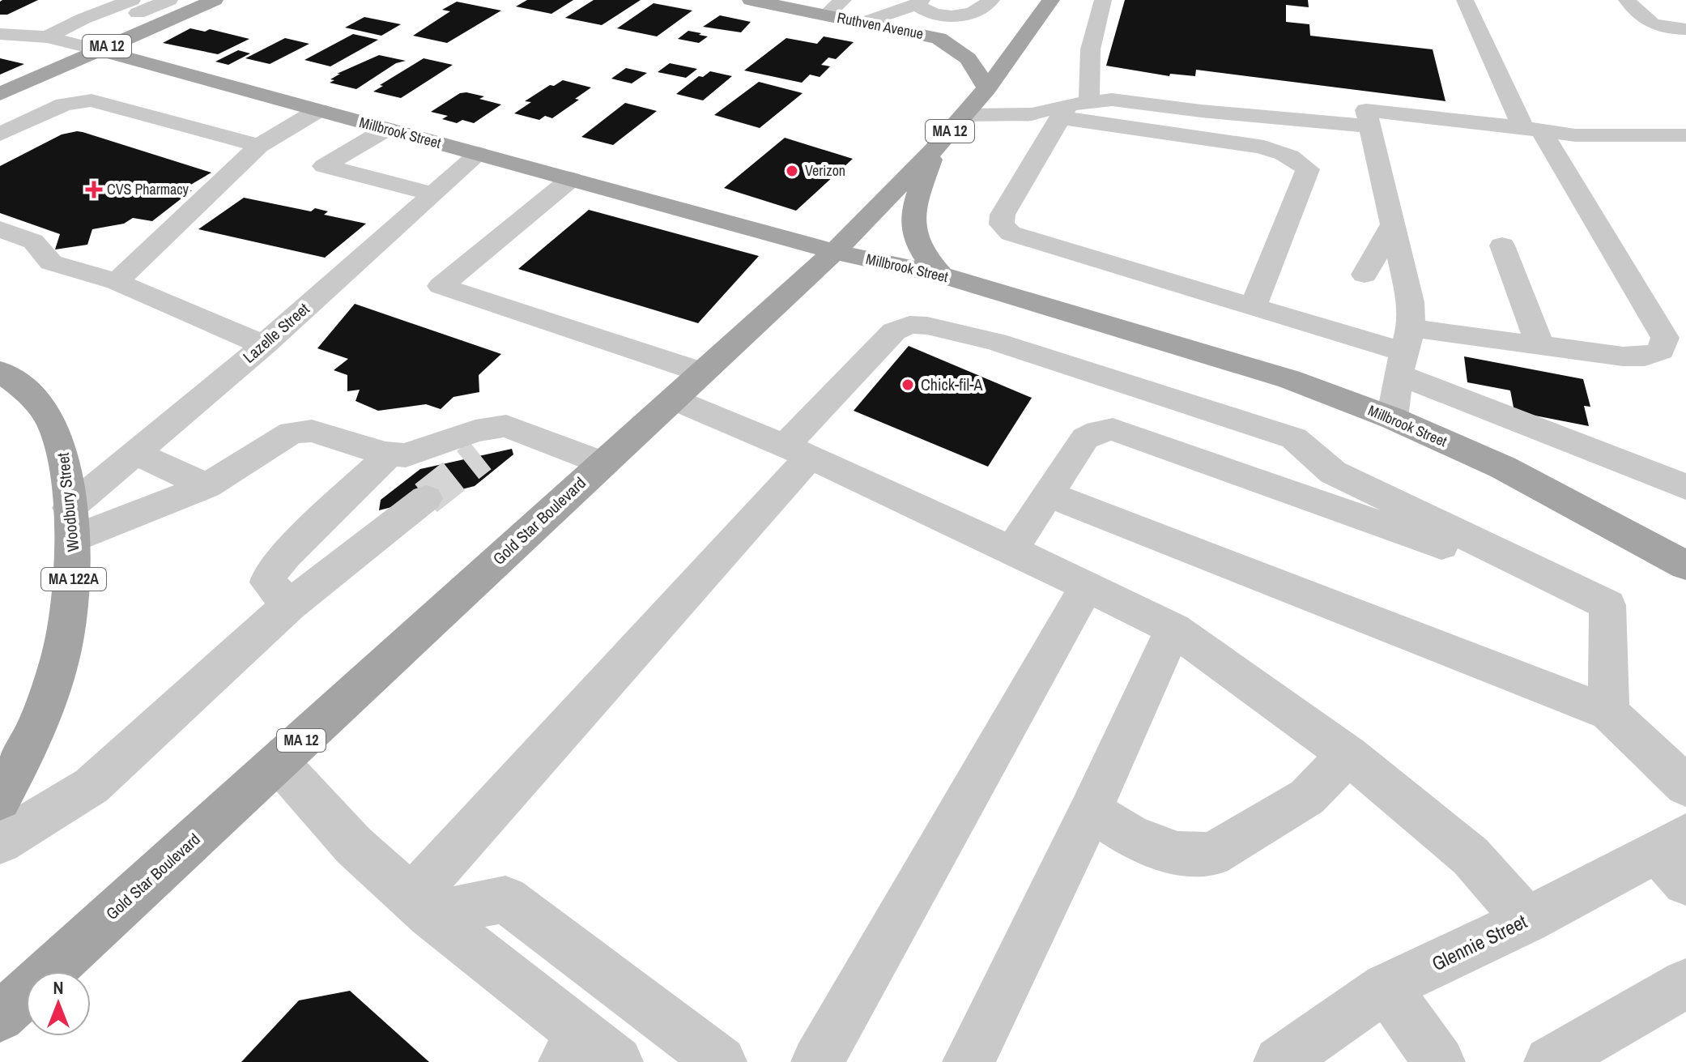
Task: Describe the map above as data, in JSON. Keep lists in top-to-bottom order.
{
  "streets": {
    "main road": [
      "Ruthven Avenue",
      "MA 12",
      "Millbrook Street",
      "Woodbury Street",
      "Gold Star Boulevard",
      "MA 122A"
    ],
    "street": ["Lazelle Street", "Glennie Street"]
  },
  "crossings": [
    ["Ruthven Avenue", "Gold Star Boulevard"],
    ["MA 12", "Millbrook Street"],
    ["Millbrook Street", "Lazelle Street"],
    ["Millbrook Street", "Gold Star Boulevard"],
    ["Lazelle Street", "Woodbury Street"]
  ],
  "places": {
    "other": ["Verizon", "Chick-fil-A"],
    "health": ["CVS Pharmacy"]
  },
  "north": "top"
}
